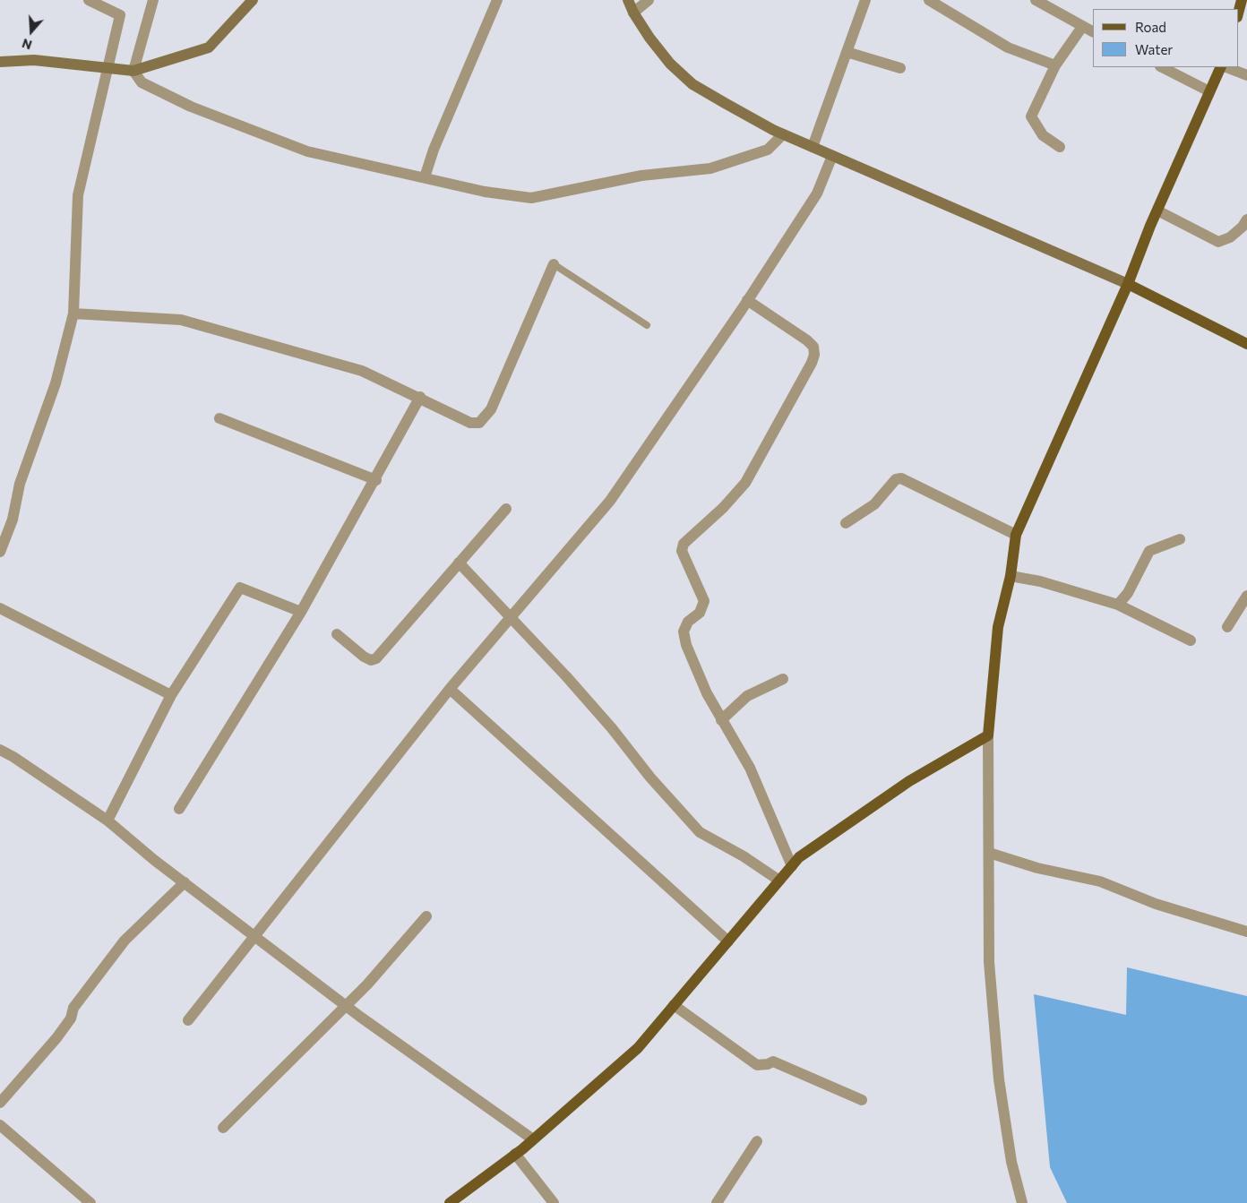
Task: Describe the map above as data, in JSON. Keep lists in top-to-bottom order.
{
  "legend": ["Road", "Water"],
  "north": "bottom"
}
